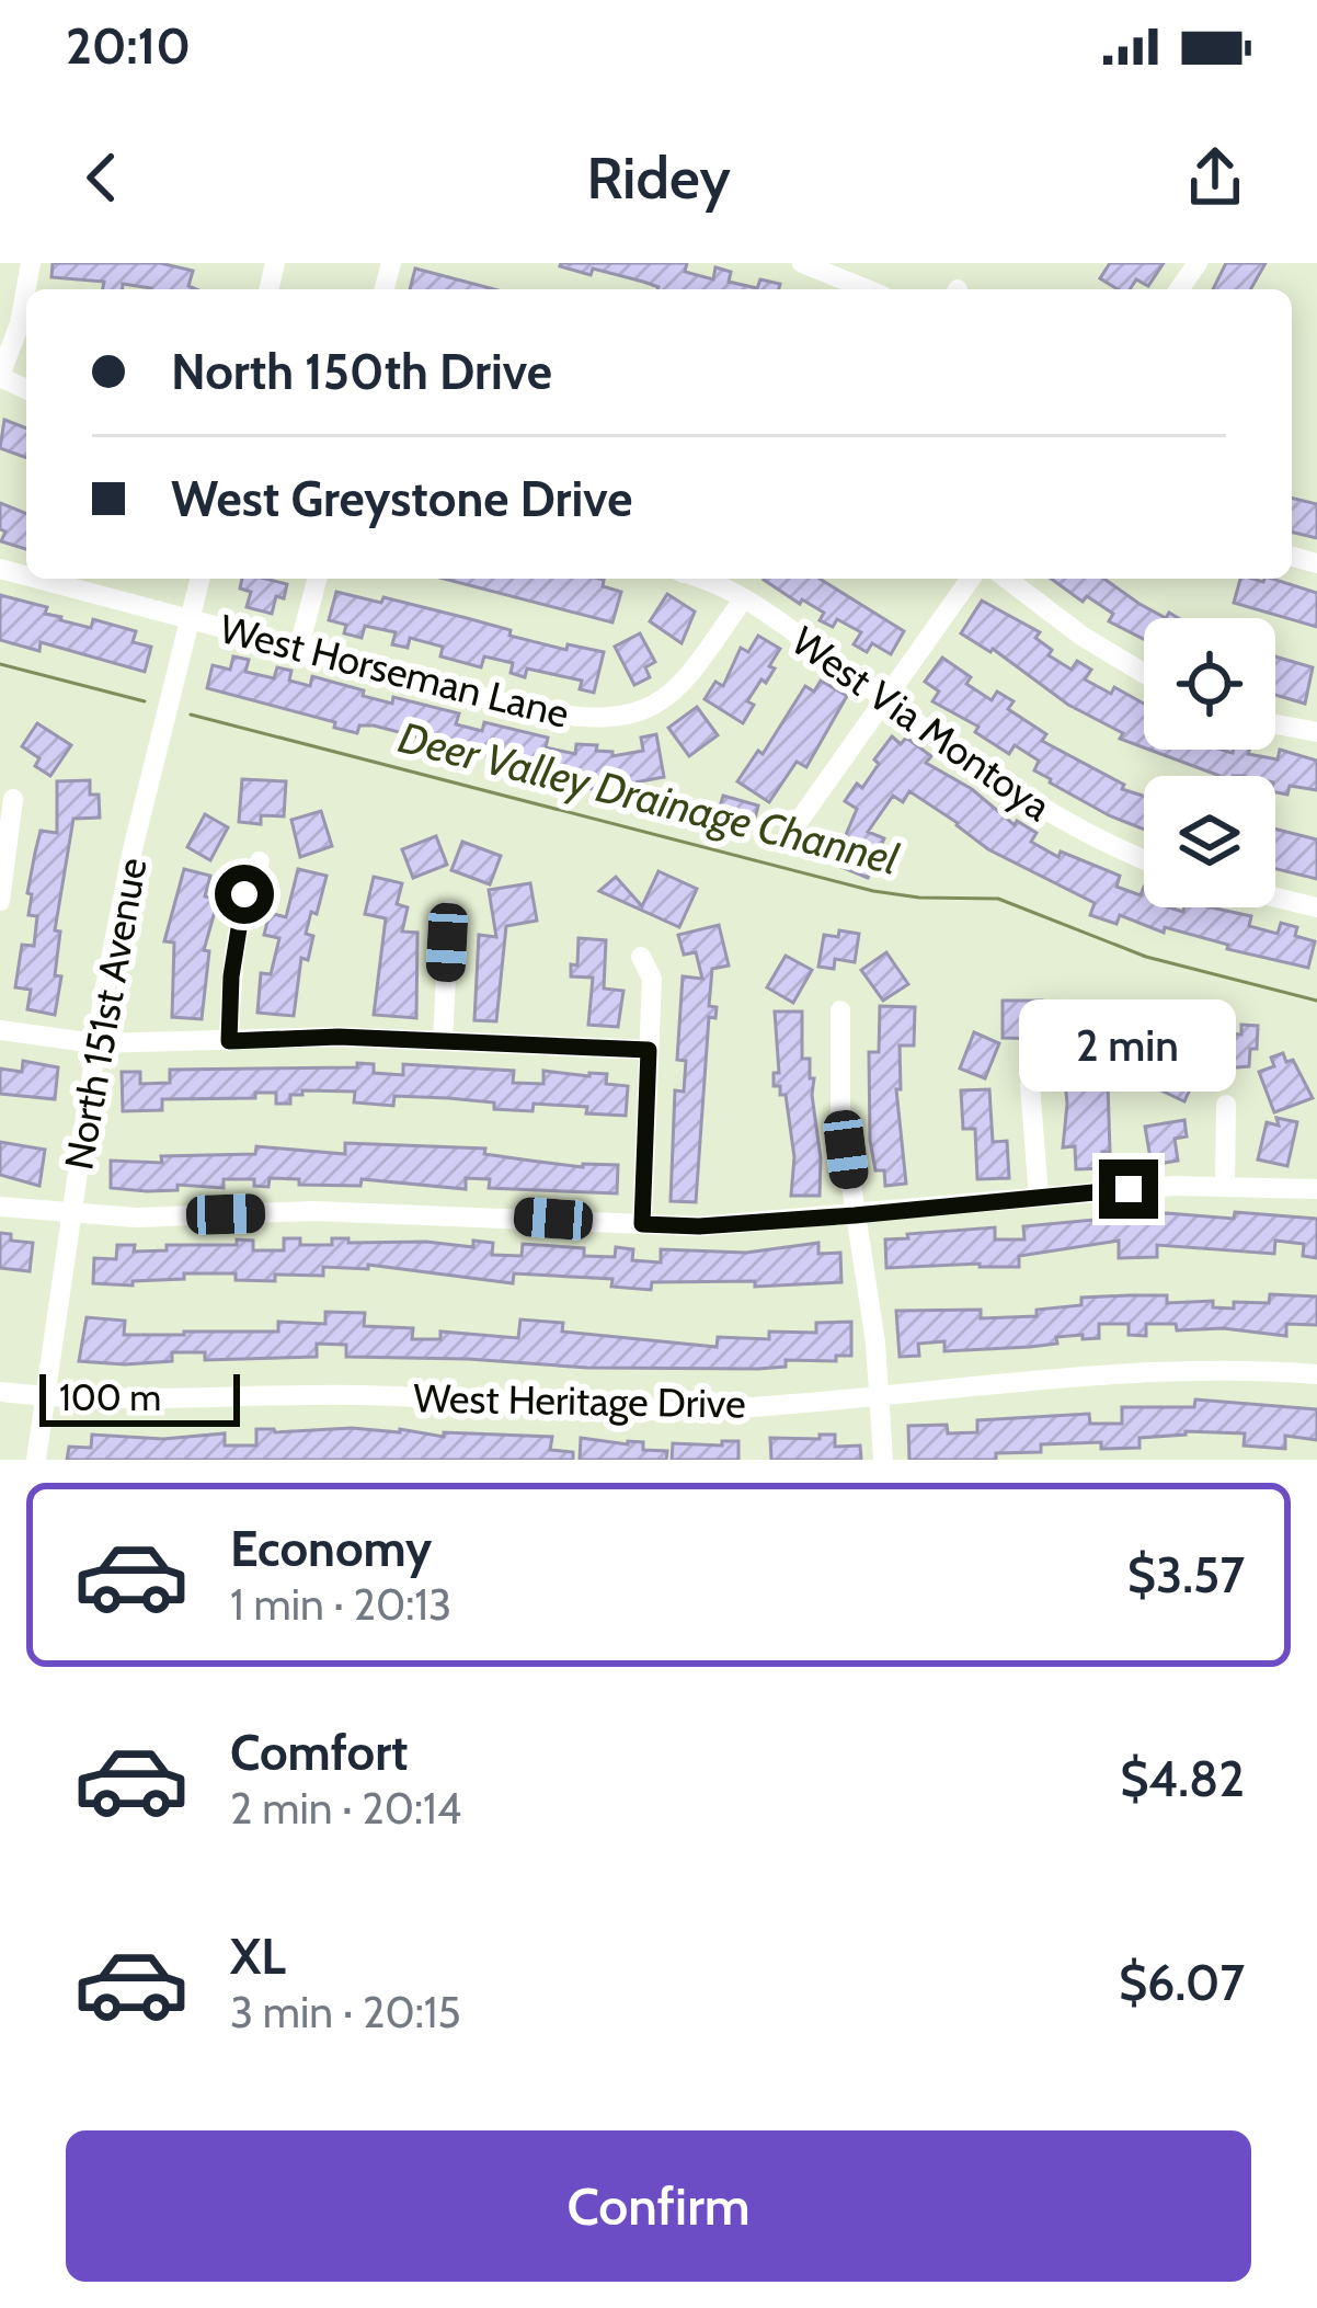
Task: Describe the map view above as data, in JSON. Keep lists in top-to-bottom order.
{
  "streets": {
    "street": [
      "West Horseman Lane",
      "West Via Montoya",
      "North 151st Avenue",
      "West Heritage Drive"
    ]
  },
  "crossings": [
    ["West Horseman Lane", "West Via Montoya"],
    ["West Horseman Lane", "North 151st Avenue"],
    ["North 151st Avenue", "West Heritage Drive"]
  ],
  "water": ["Deer Valley Drainage Channel"],
  "scale_bar": "100 m",
  "page": {
    "status": "20:10",
    "header": "Ridey",
    "banner": ["North 150th Drive", "West Greystone Drive"],
    "bubble": "2 min",
    "scale": "100 m",
    "list": [
      {
        "name": "Economy",
        "note": "1 min · 20:13",
        "value": "$3.57"
      },
      {
        "name": "Comfort",
        "note": "2 min · 20:14",
        "value": "$4.82"
      },
      {
        "name": "XL",
        "note": "3 min · 20:15",
        "value": "$6.07"
      }
    ],
    "buttons": "Confirm"
  }
}
